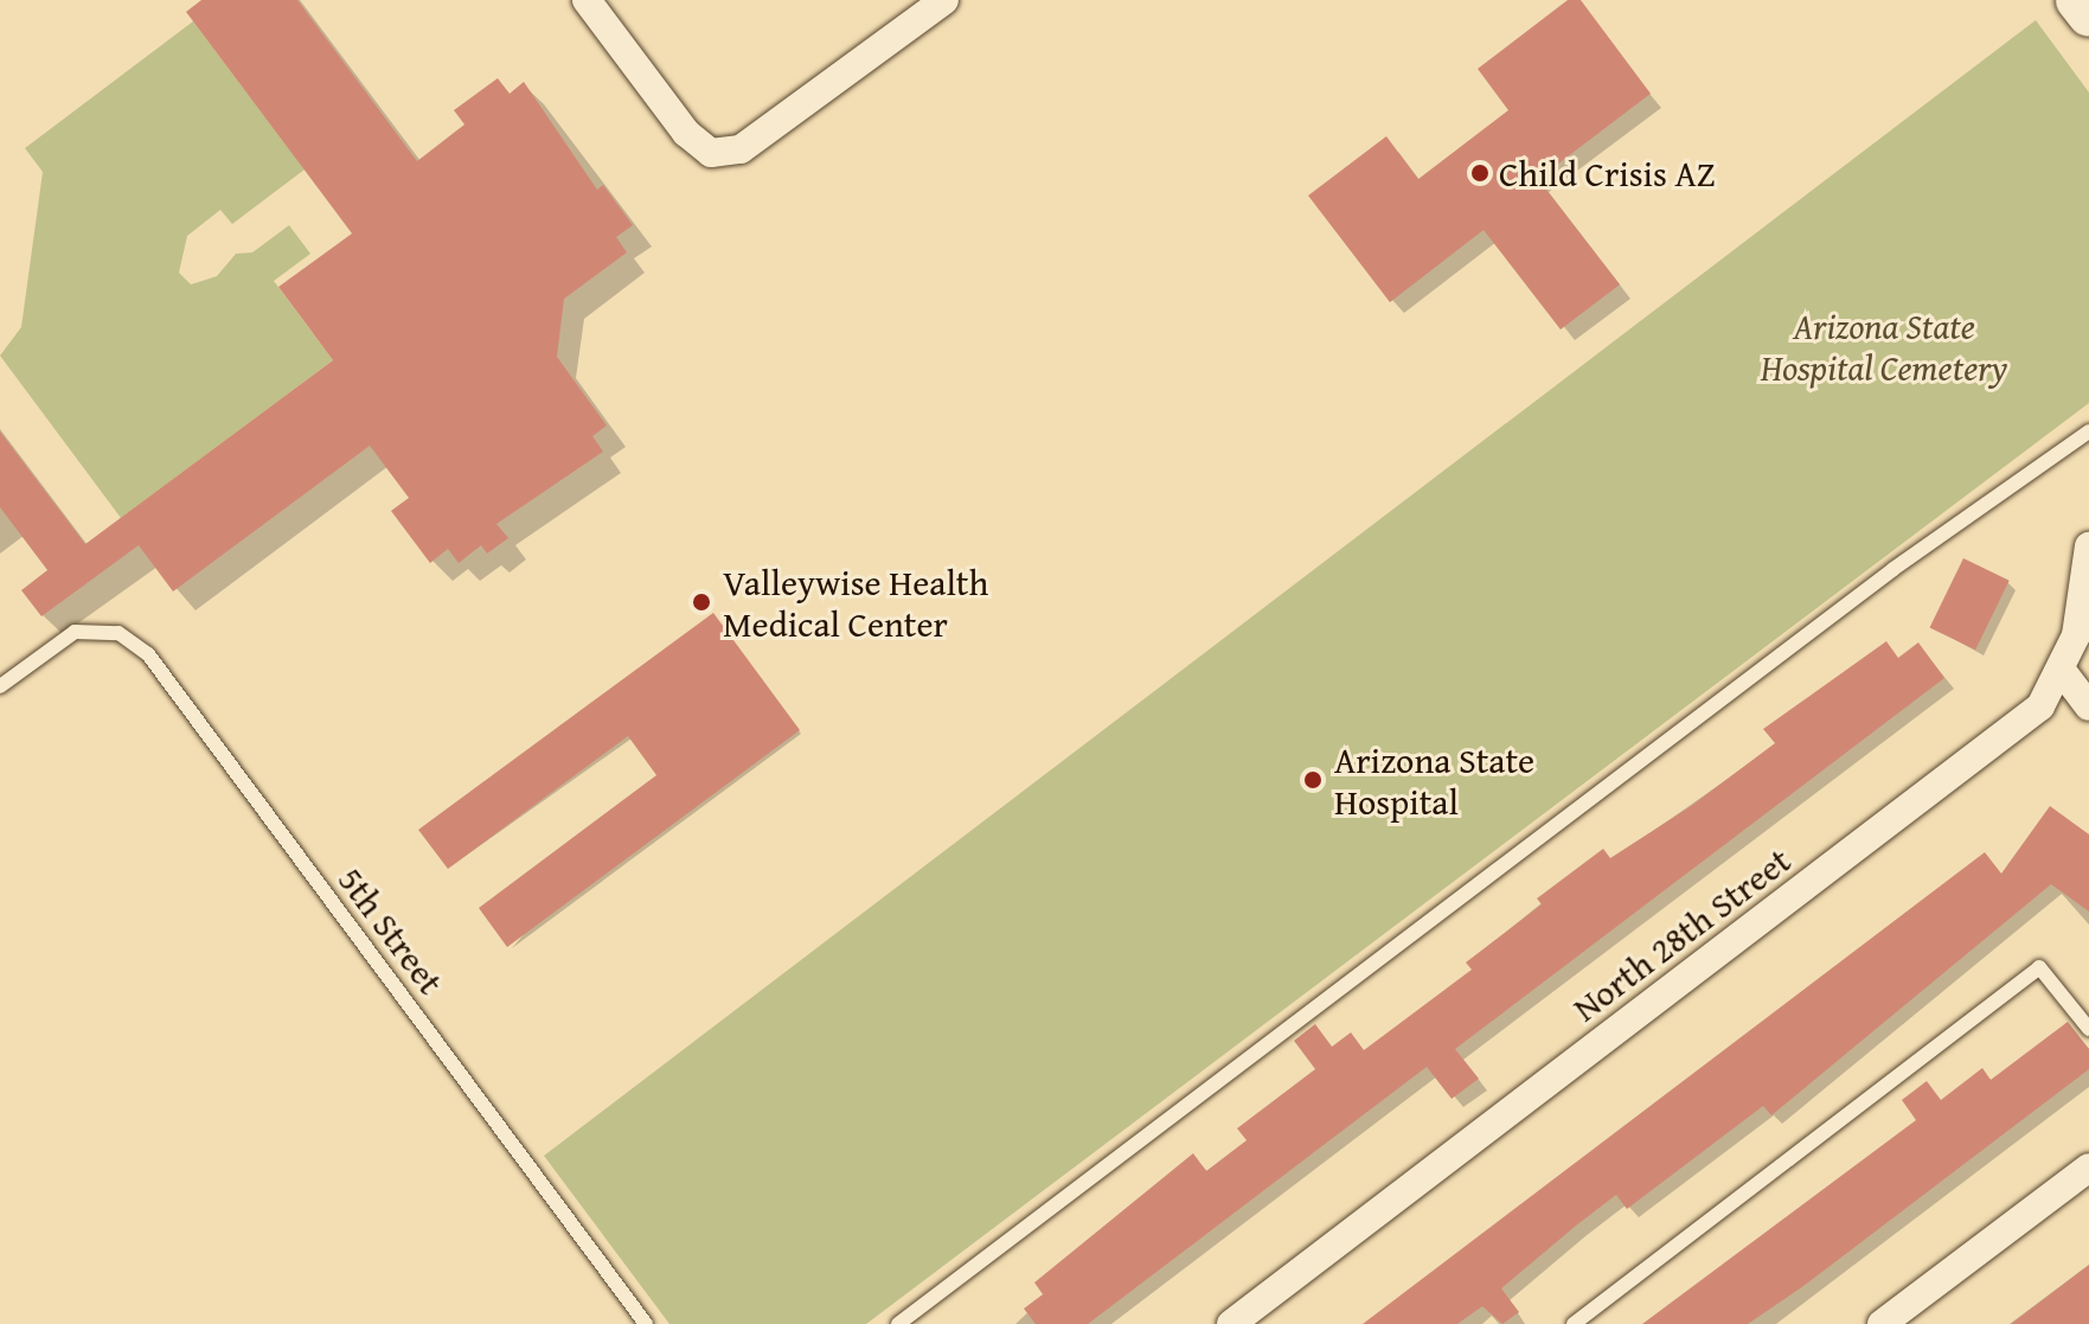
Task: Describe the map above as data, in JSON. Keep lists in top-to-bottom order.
{
  "streets": {
    "street": ["North 28th Street"],
    "lane": ["5th Street"]
  },
  "parks": ["Arizona State Hospital Cemetery"],
  "places": ["Child Crisis AZ", "Valleywise Health Medical Center", "Arizona State Hospital"]
}
